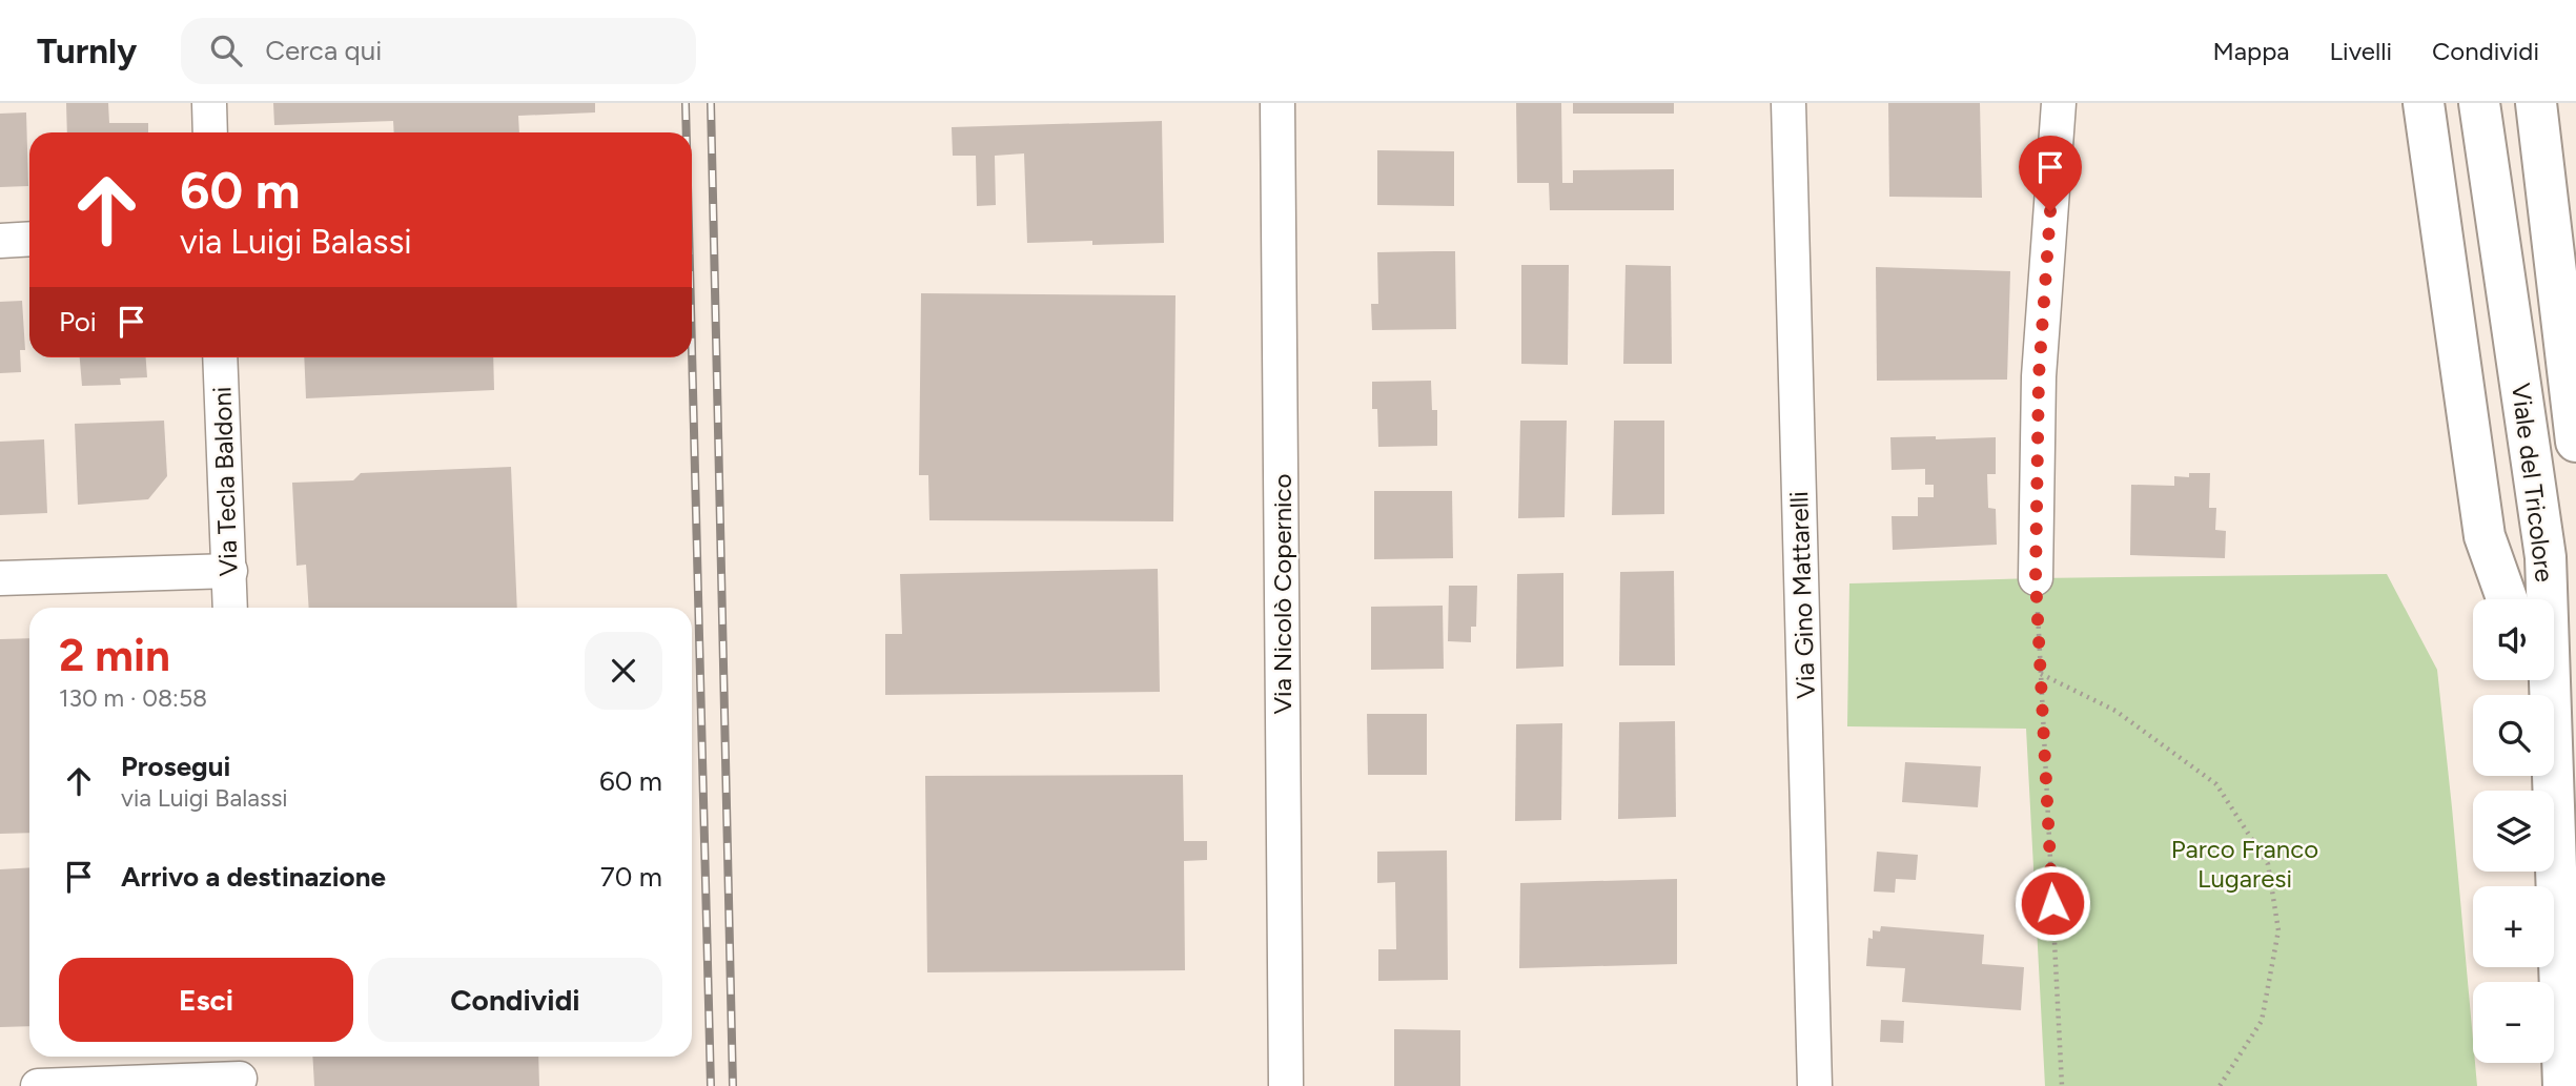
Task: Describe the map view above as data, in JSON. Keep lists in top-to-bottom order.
{
  "streets": {
    "highway": ["Viale del Tricolore"],
    "street": ["Via Tecla Baldoni", "Via Nicolò Copernico", "Via Gino Mattarelli"]
  },
  "parks": ["Parco Franco Lugaresi"],
  "page": {
    "header": "Turnly",
    "search": "Cerca qui",
    "nav": ["Mappa", "Livelli", "Condividi"],
    "turn": ["60 m", "via Luigi Balassi"],
    "then": "Poi",
    "map_buttons": ["+", "−"],
    "heading": ["2 min", "130 m · 08:58"],
    "list": [
      {
        "name": "Prosegui",
        "note": "via Luigi Balassi",
        "value": "60 m"
      },
      {
        "name": "Arrivo a destinazione",
        "value": "70 m"
      }
    ],
    "buttons": ["Esci", "Condividi"]
  }
}
